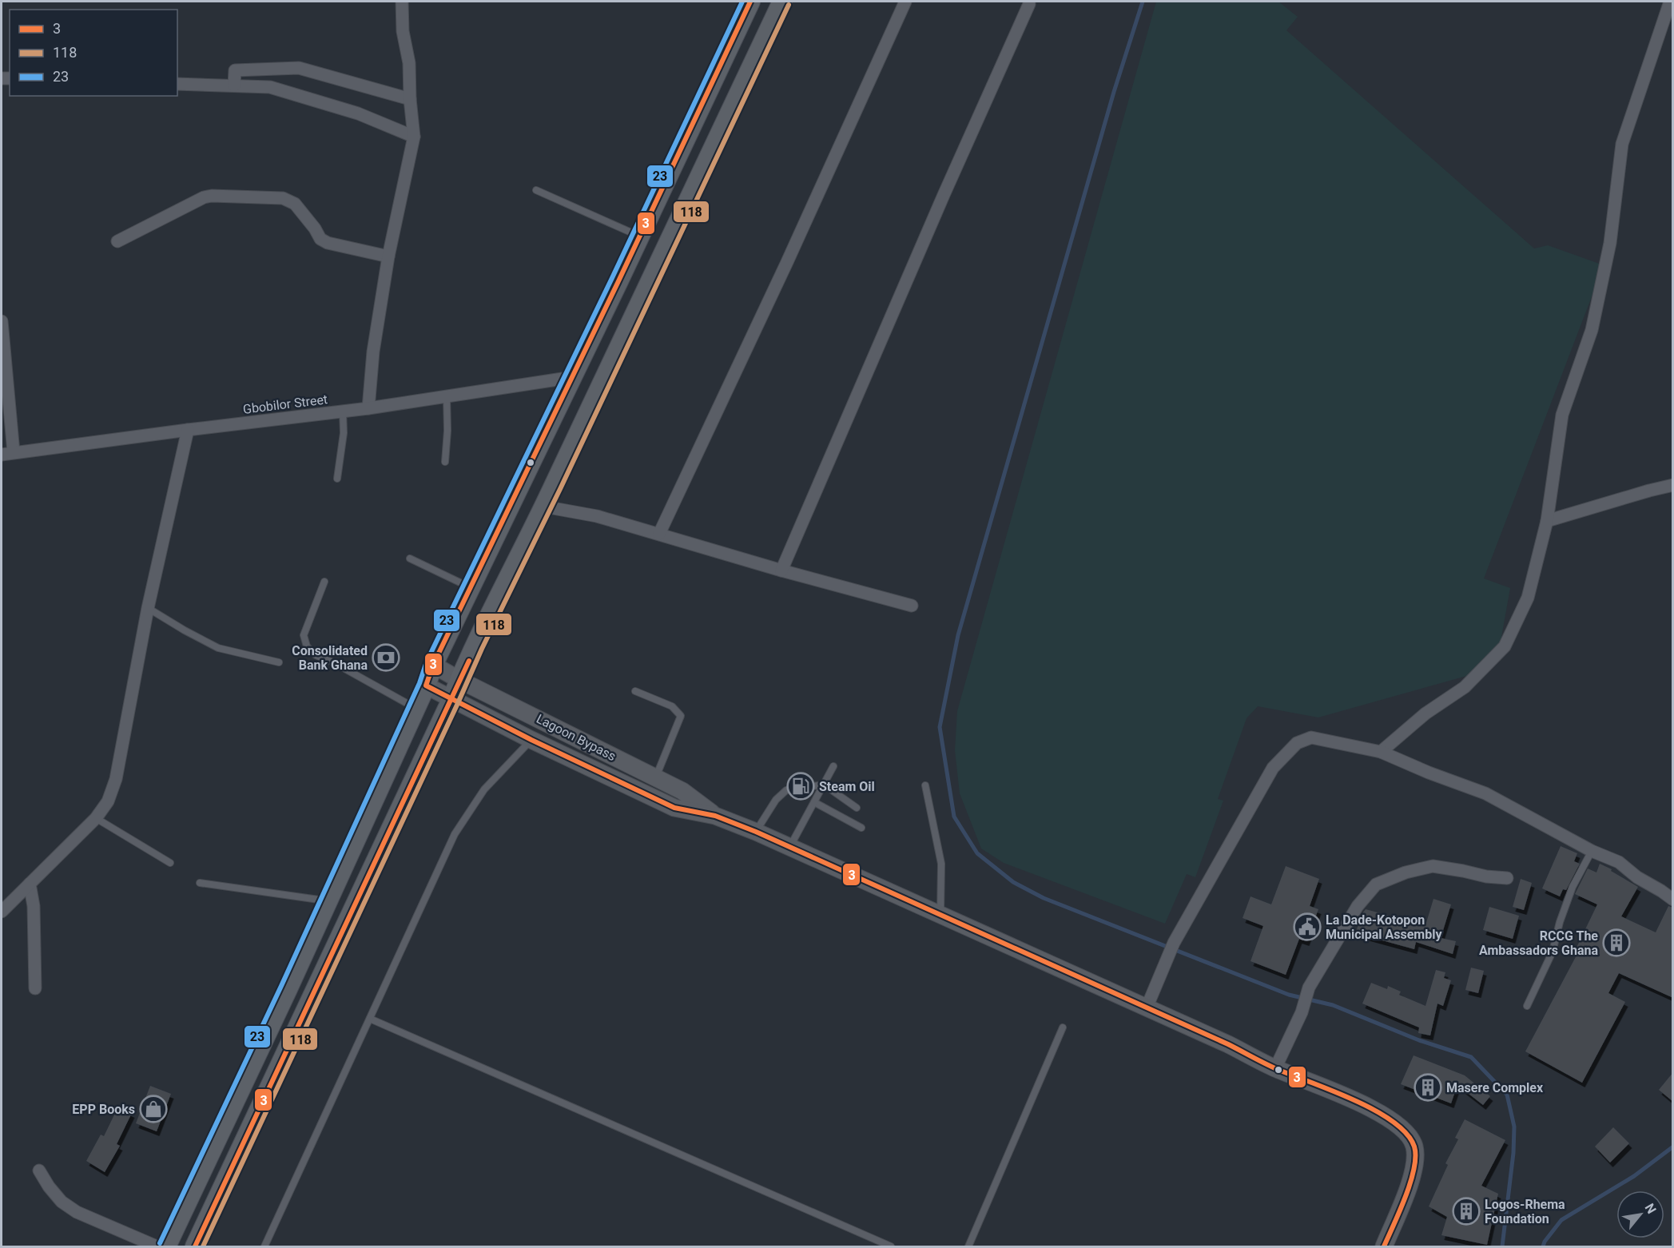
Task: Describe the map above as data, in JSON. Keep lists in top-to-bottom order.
{
  "streets": {
    "street": ["Gbobilor Street", "Lagoon Bypass"]
  },
  "places": {
    "bank": ["Consolidated Bank Ghana"],
    "fuel station": ["Steam Oil"],
    "public building": ["La Dade-Kotopon Municipal Assembly"],
    "building": ["RCCG The Ambassadors Ghana", "Masere Complex", "Logos-Rhema Foundation"],
    "shop": ["EPP Books"]
  },
  "lines": ["transit line 3", "transit line 23", "transit line 118"],
  "legend": ["3", "118", "23"],
  "north": "top right"
}
